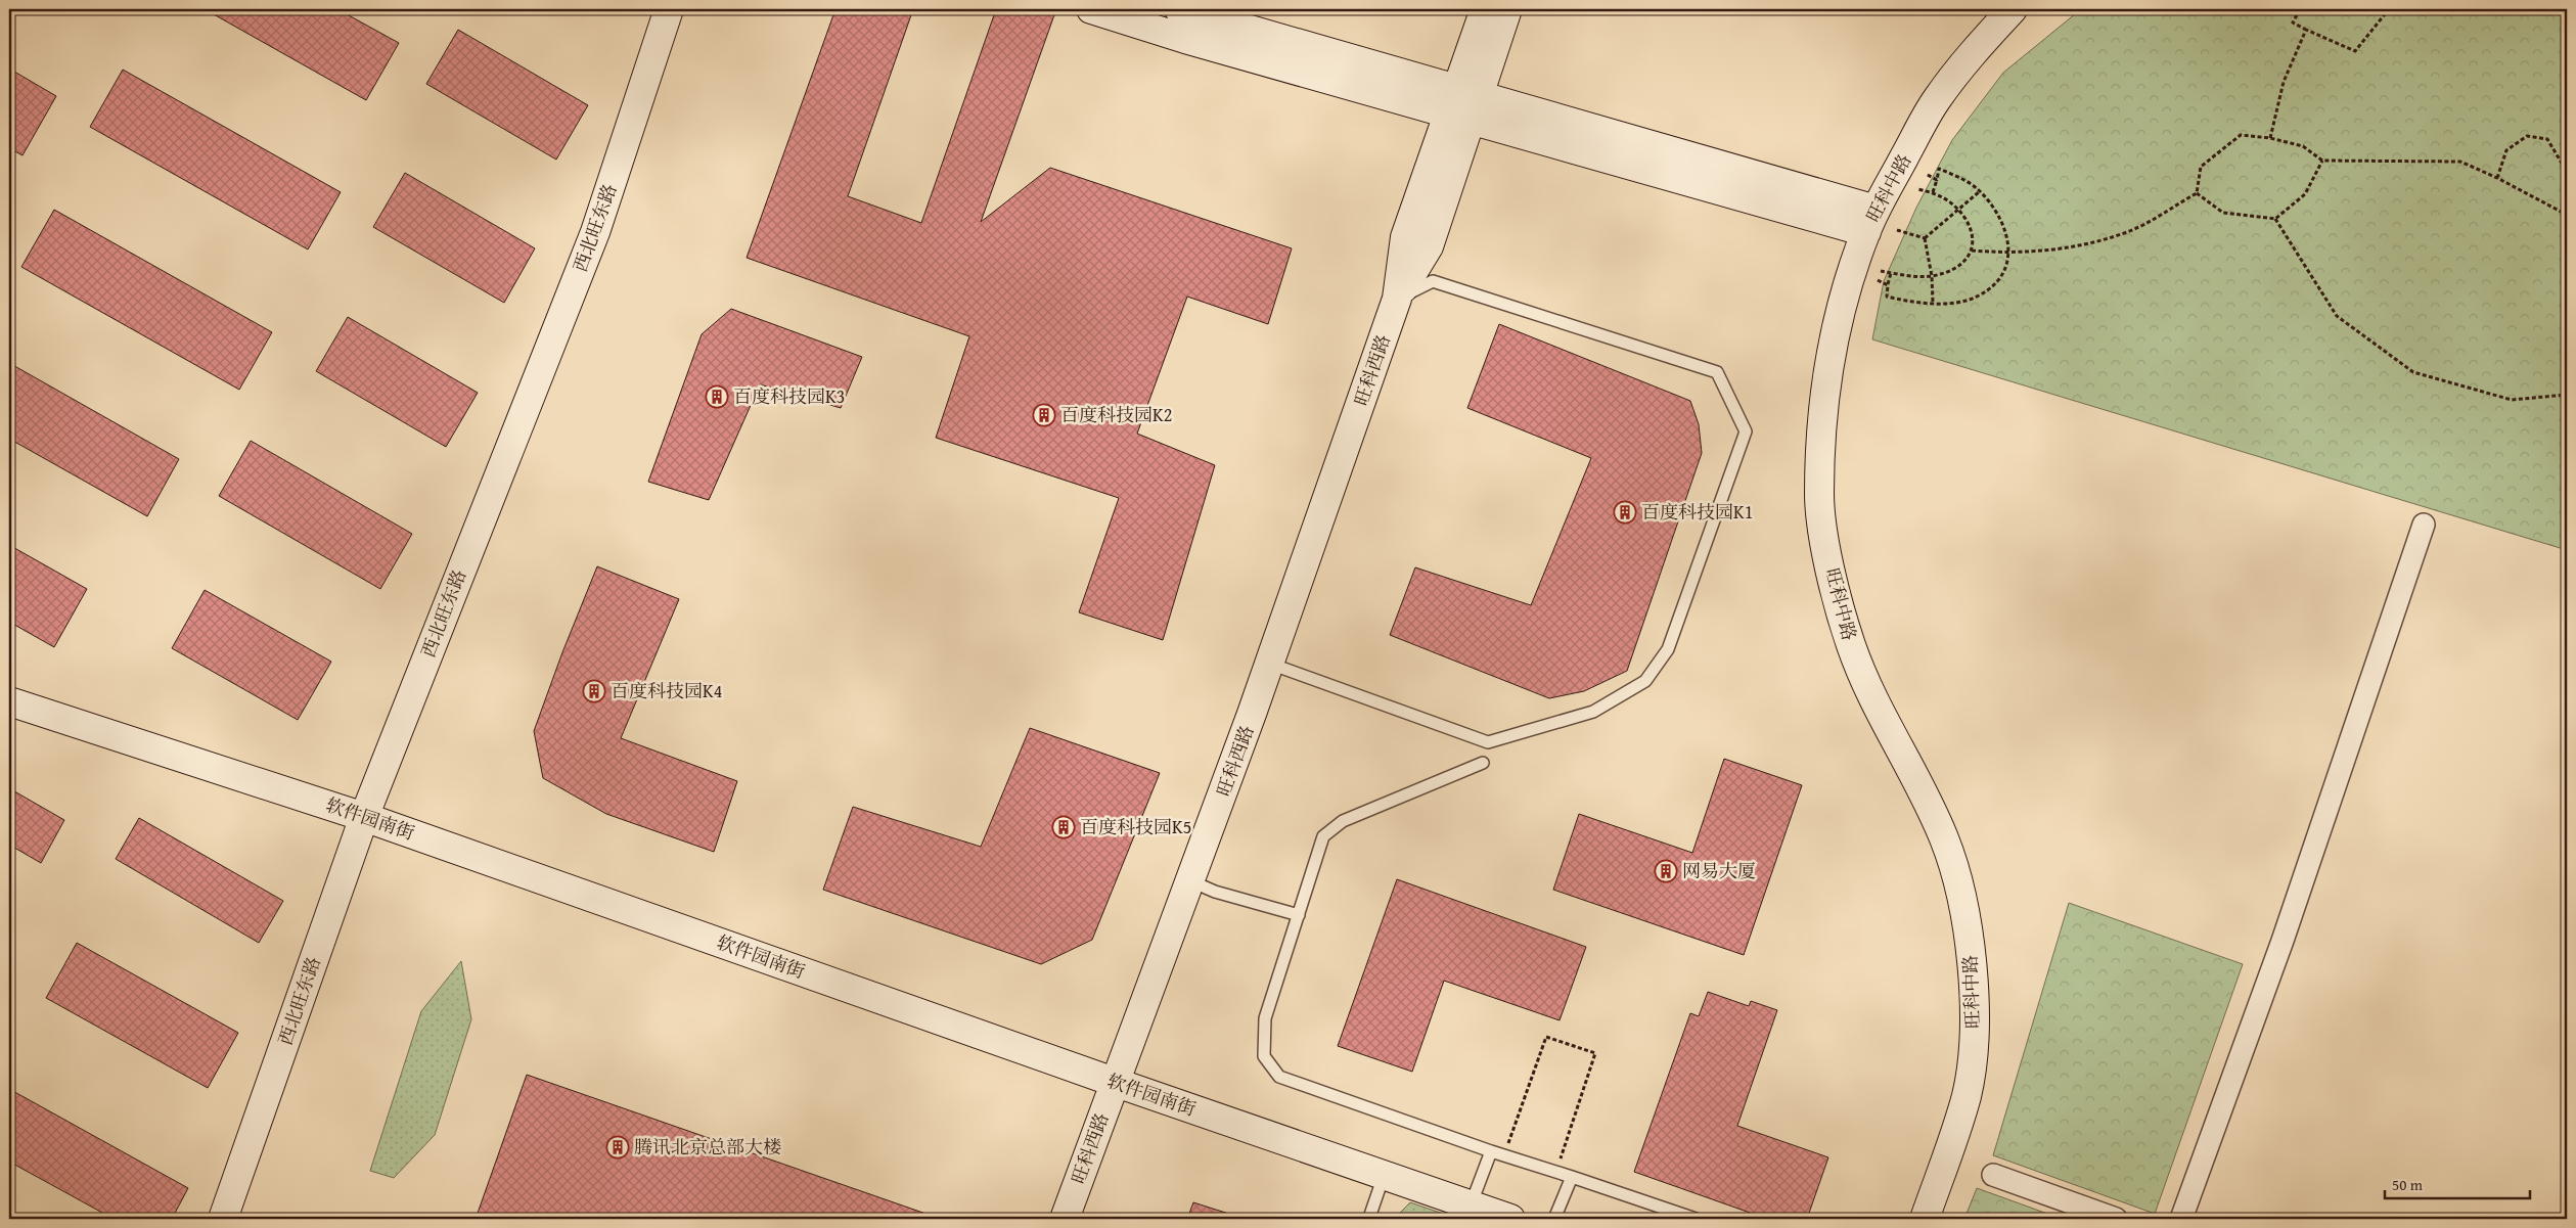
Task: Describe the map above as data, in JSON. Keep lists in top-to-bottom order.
{
  "streets": {
    "street": [
      "旺科中路",
      "西北旺东路",
      "旺科西路",
      "软件园南街"
    ]
  },
  "crossings": [
    ["西北旺东路", "软件园南街"],
    ["旺科西路", "软件园南街"]
  ],
  "places": {
    "building": [
      "百度科技园K3",
      "百度科技园K2",
      "百度科技园K1",
      "百度科技园K4",
      "百度科技园K5",
      "网易大厦",
      "腾讯北京总部大楼"
    ]
  },
  "scale_bar": "50 m"
}
